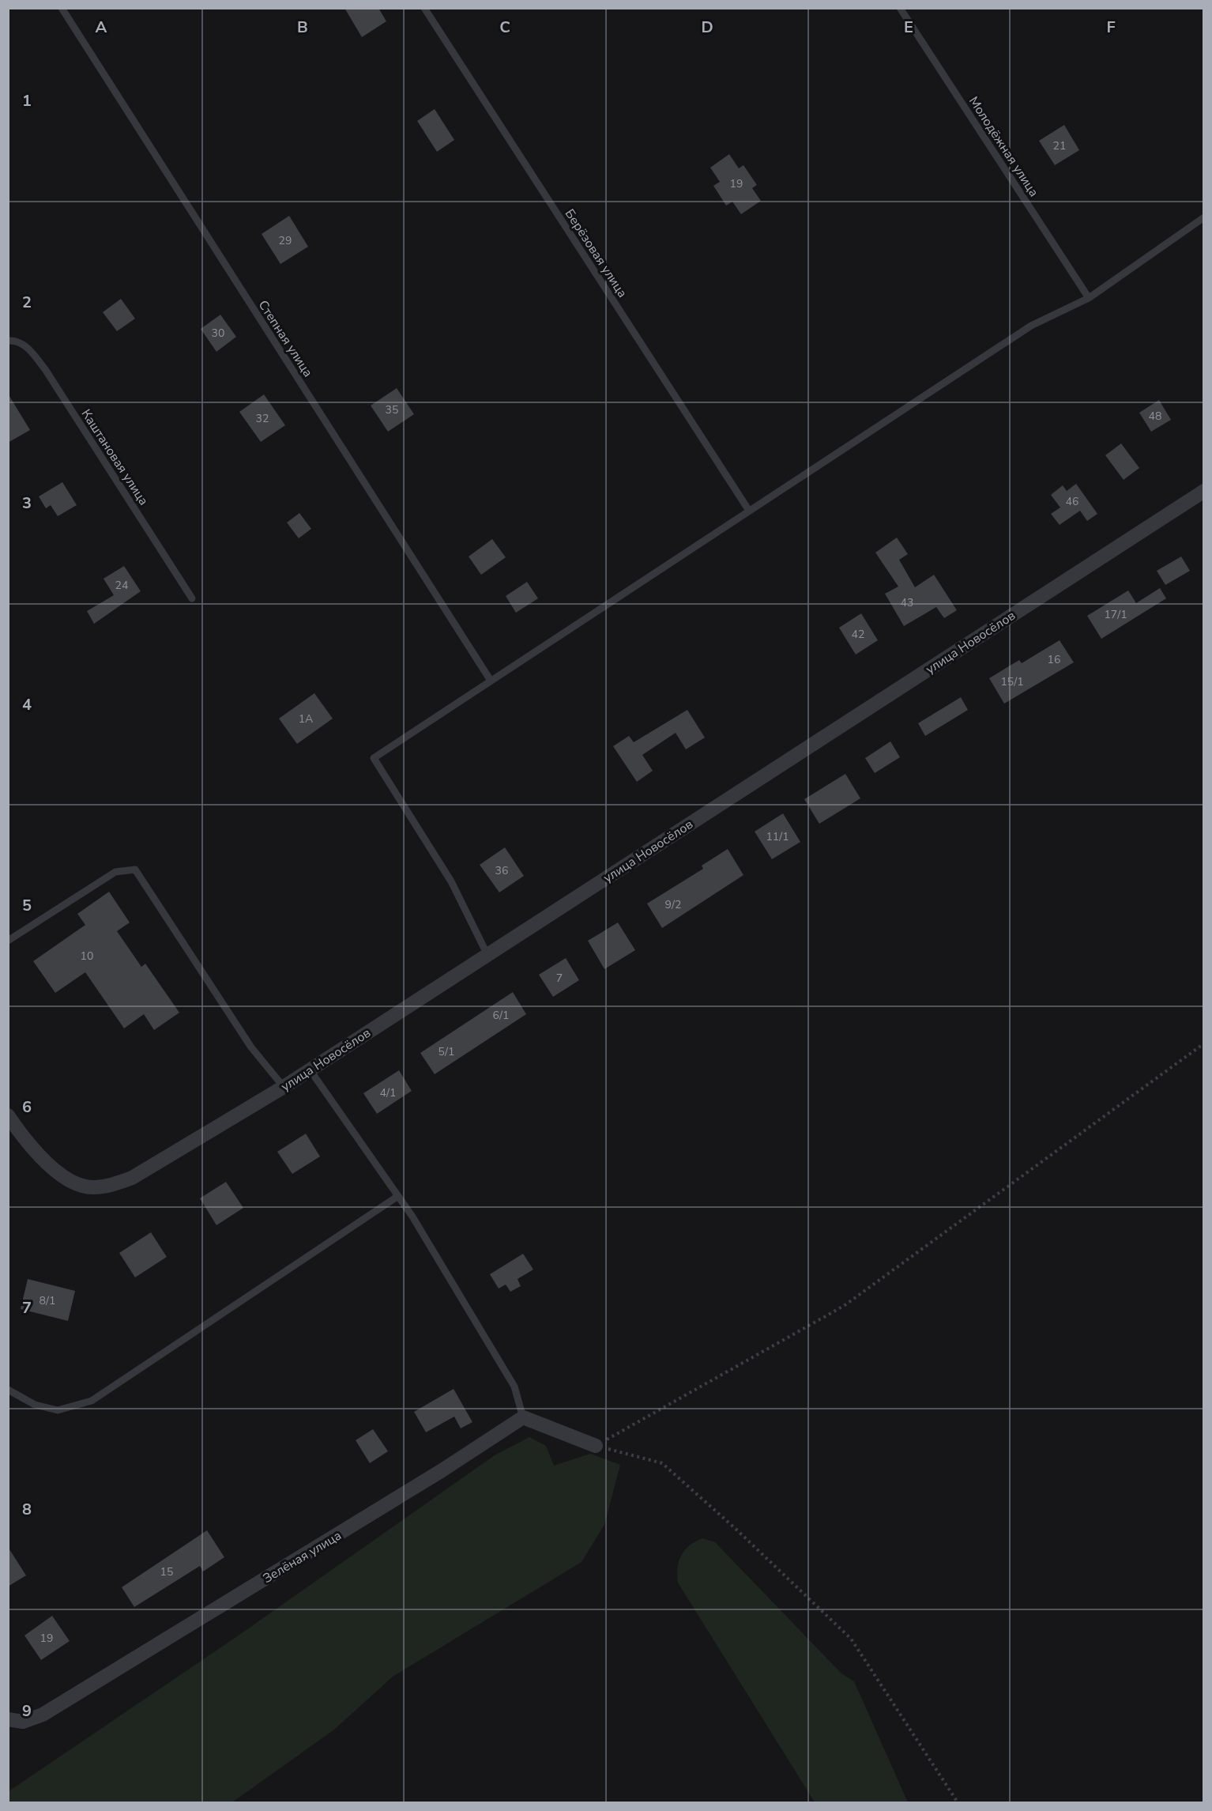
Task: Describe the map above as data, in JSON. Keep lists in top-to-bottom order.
{
  "streets": {
    "street": ["улица Новосёлов", "Зелёная улица"],
    "lane": [
      "Молодёжная улица",
      "Берёзовая улица",
      "Степная улица",
      "Каштановая улица"
    ]
  },
  "house_numbers": [
    "21",
    "19",
    "29",
    "30",
    "35",
    "48",
    "32",
    "46",
    "24",
    "43",
    "17/1",
    "42",
    "16",
    "15/1",
    "1А",
    "11/1",
    "36",
    "9/2",
    "10",
    "7",
    "6/1",
    "5/1",
    "4/1",
    "8/1",
    "15",
    "19"
  ],
  "grid": {
    "columns": [
      "A",
      "B",
      "C",
      "D",
      "E",
      "F"
    ],
    "rows": [
      "1",
      "2",
      "3",
      "4",
      "5",
      "6",
      "7",
      "8",
      "9"
    ]
  }
}
